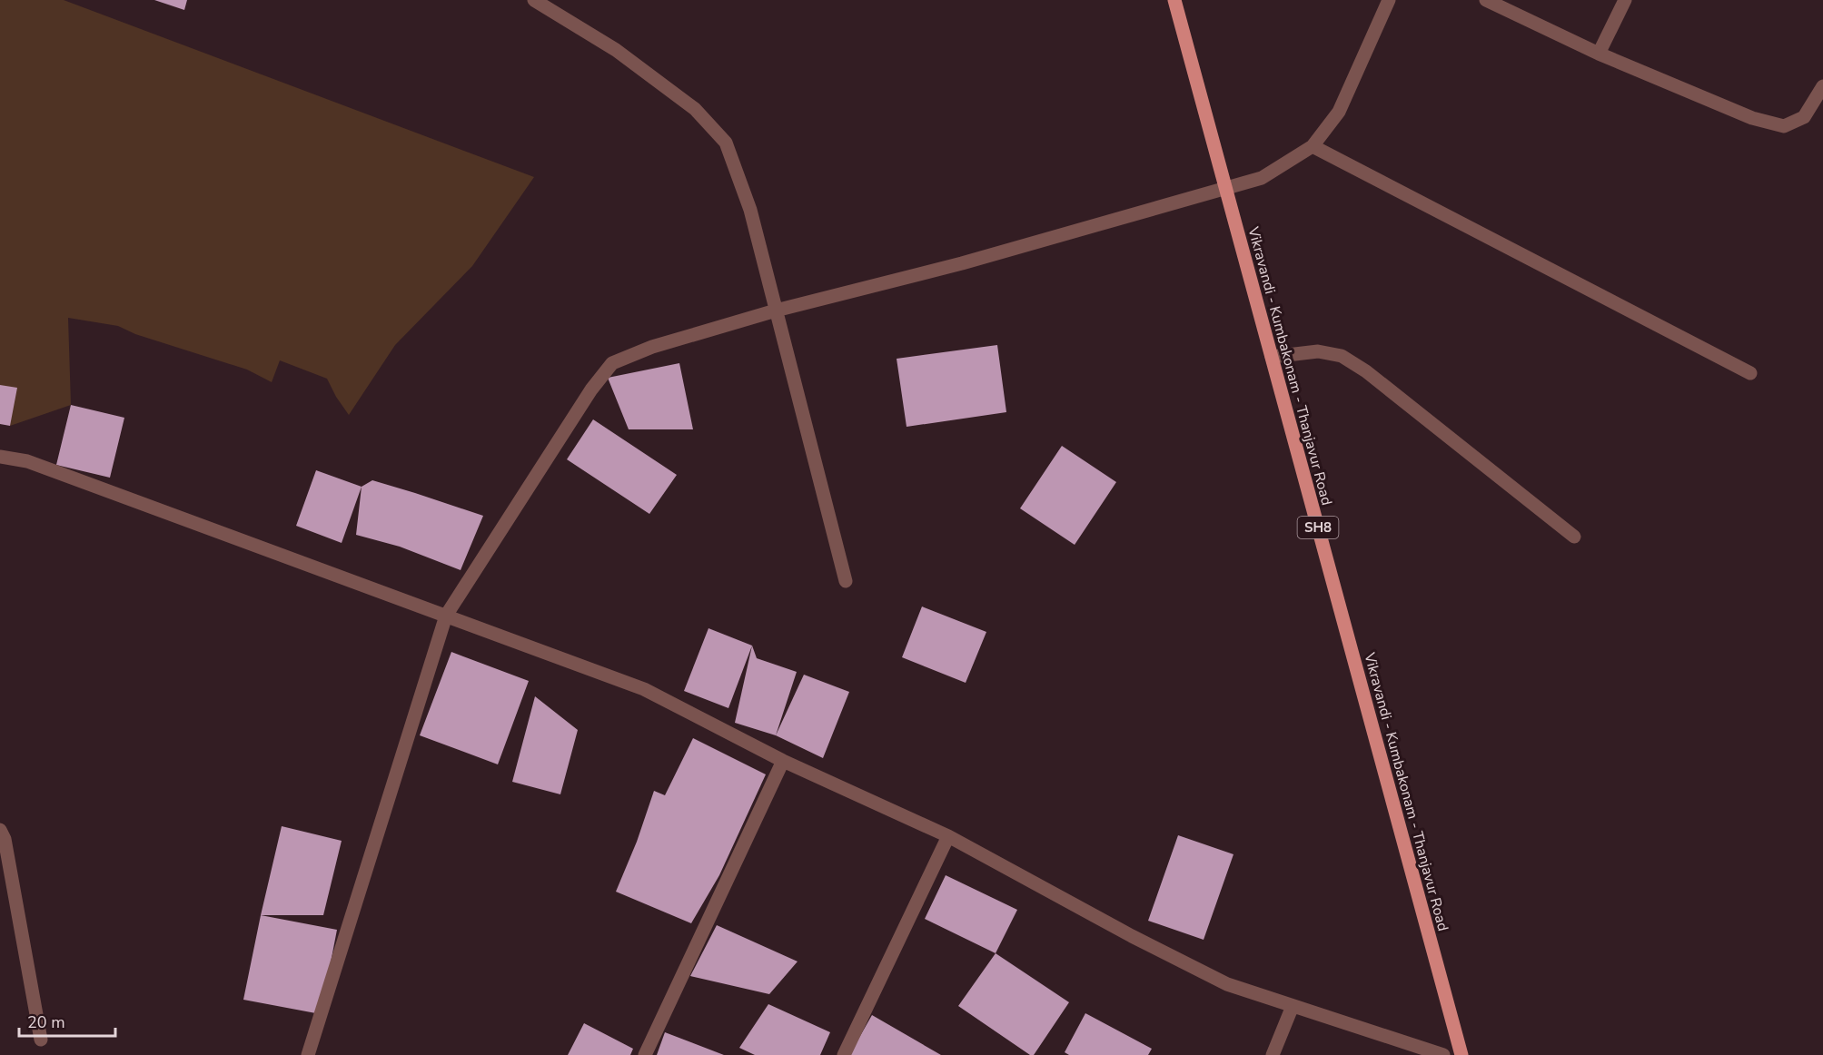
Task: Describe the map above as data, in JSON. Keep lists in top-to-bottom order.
{
  "streets": {
    "main road": ["Vikravandi - Kumbakonam - Thanjavur Road", "SH8"]
  },
  "scale_bar": "20 m"
}
